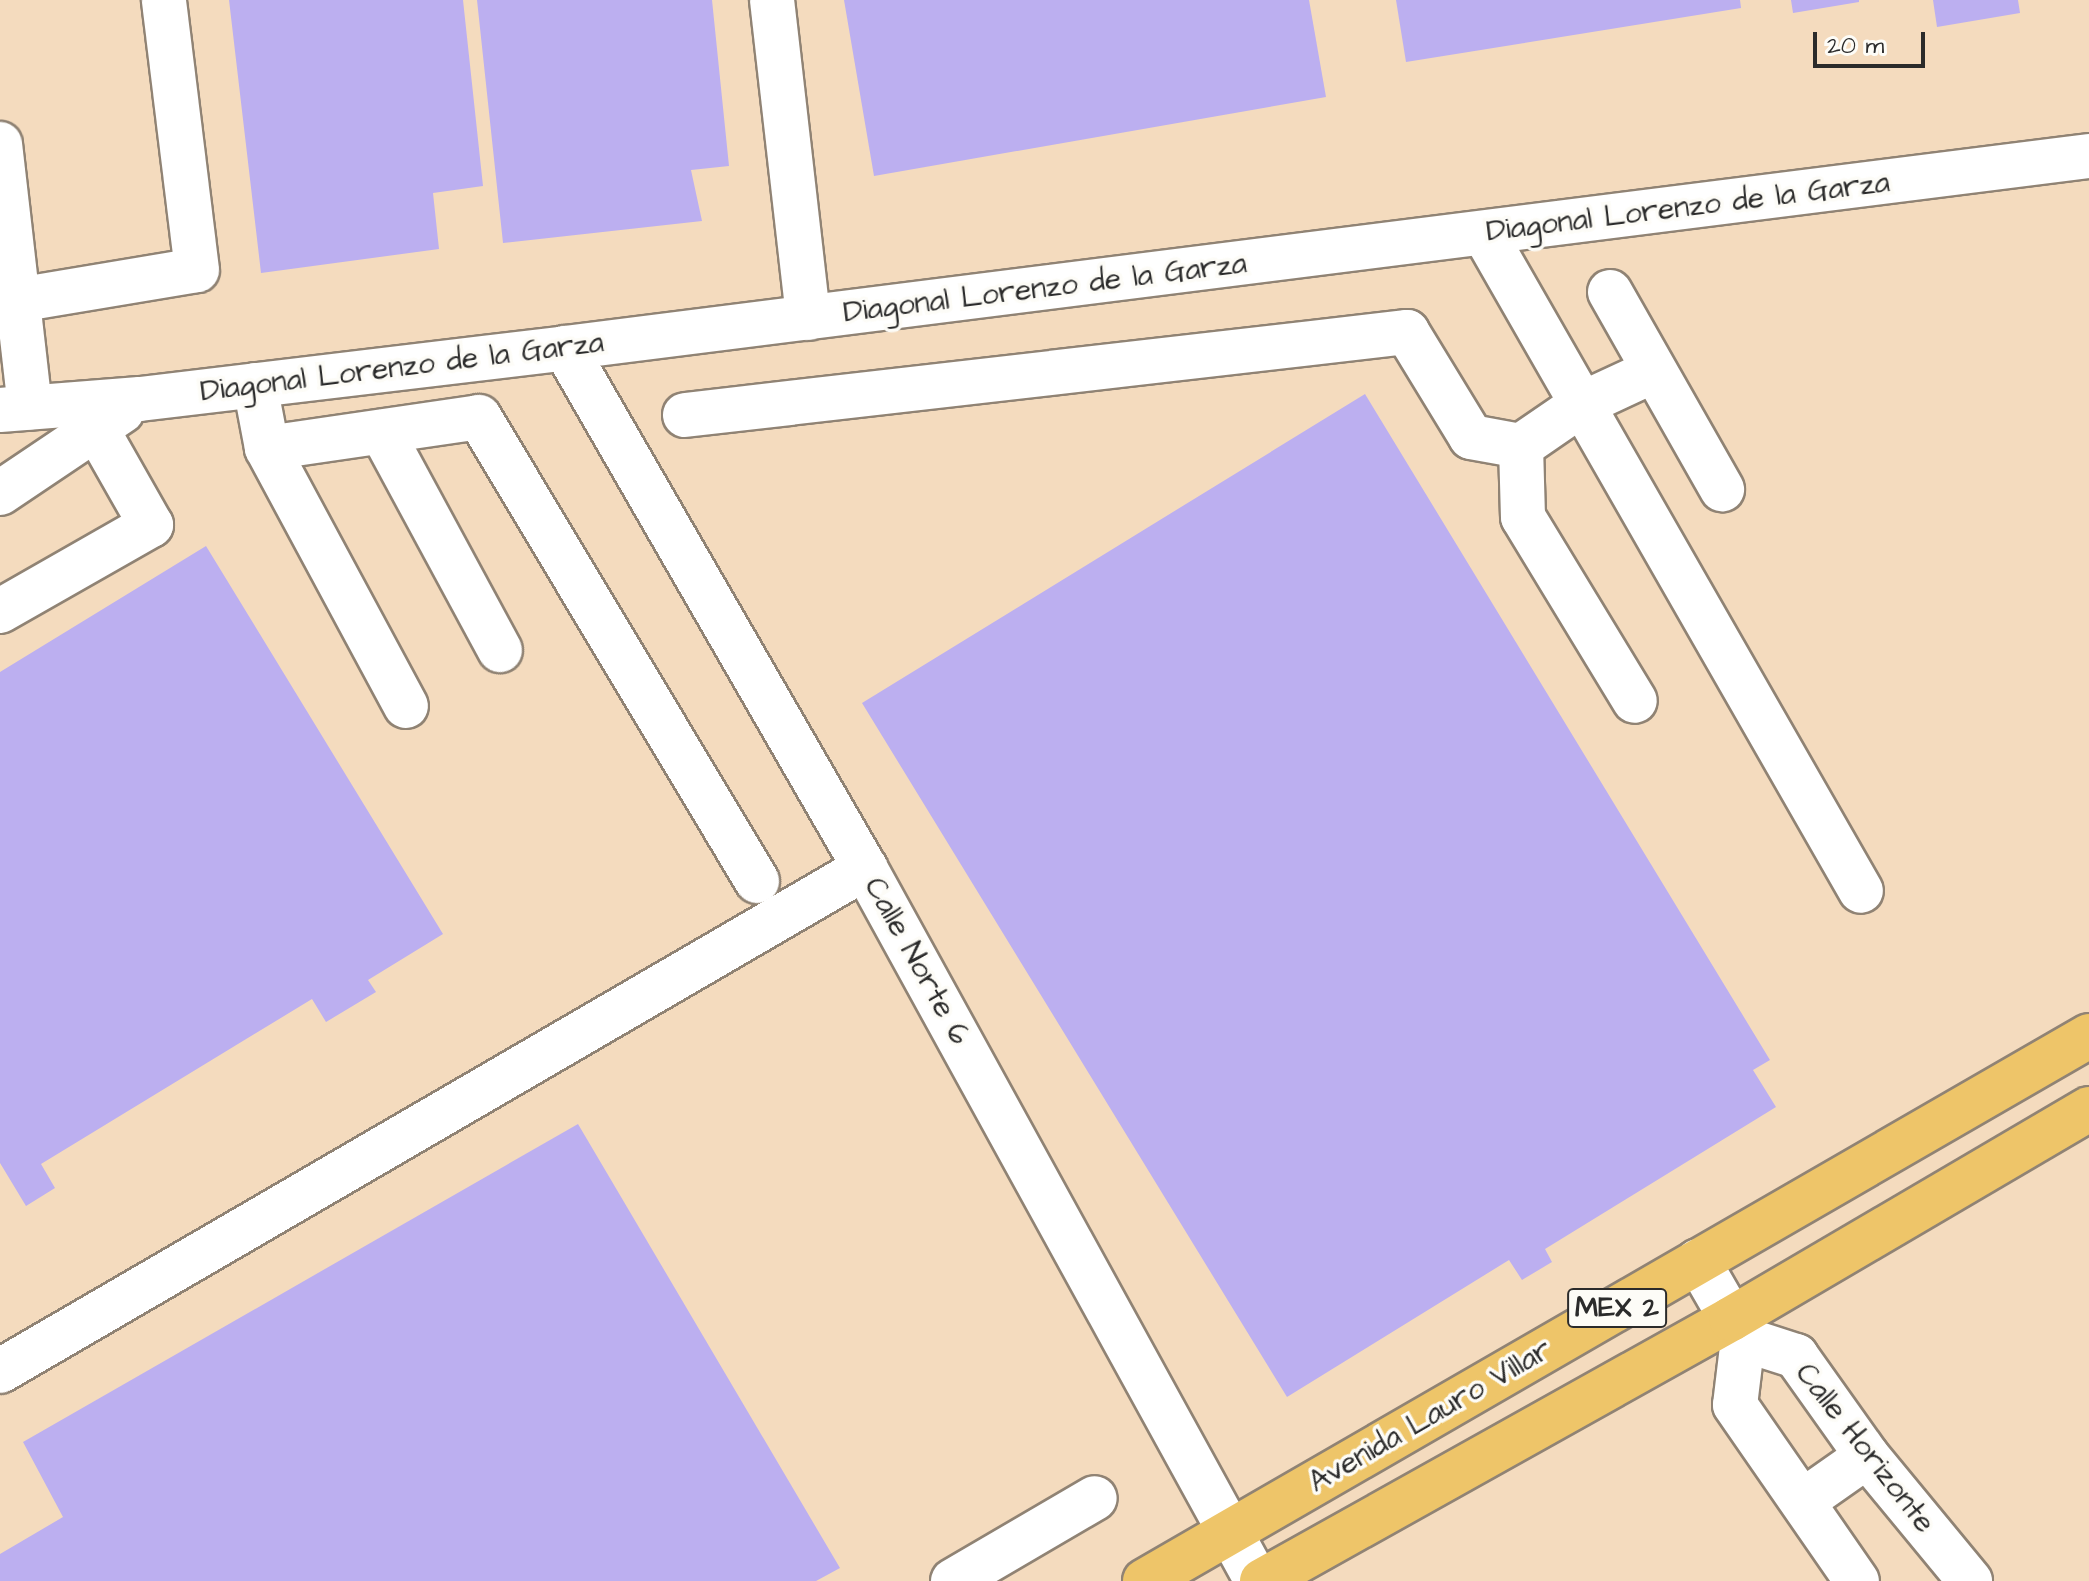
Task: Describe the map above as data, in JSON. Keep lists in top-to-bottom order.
{
  "streets": {
    "main road": ["MEX 2", "Avenida Lauro Villar"],
    "street": ["Diagonal Lorenzo de la Garza", "Calle Norte 6", "Calle Horizonte"]
  },
  "crossings": [
    ["Diagonal Lorenzo de la Garza", "Calle Norte 6"],
    ["Calle Norte 6", "Avenida Lauro Villar"],
    ["Avenida Lauro Villar", "Calle Horizonte"]
  ],
  "scale_bar": "20 m"
}
